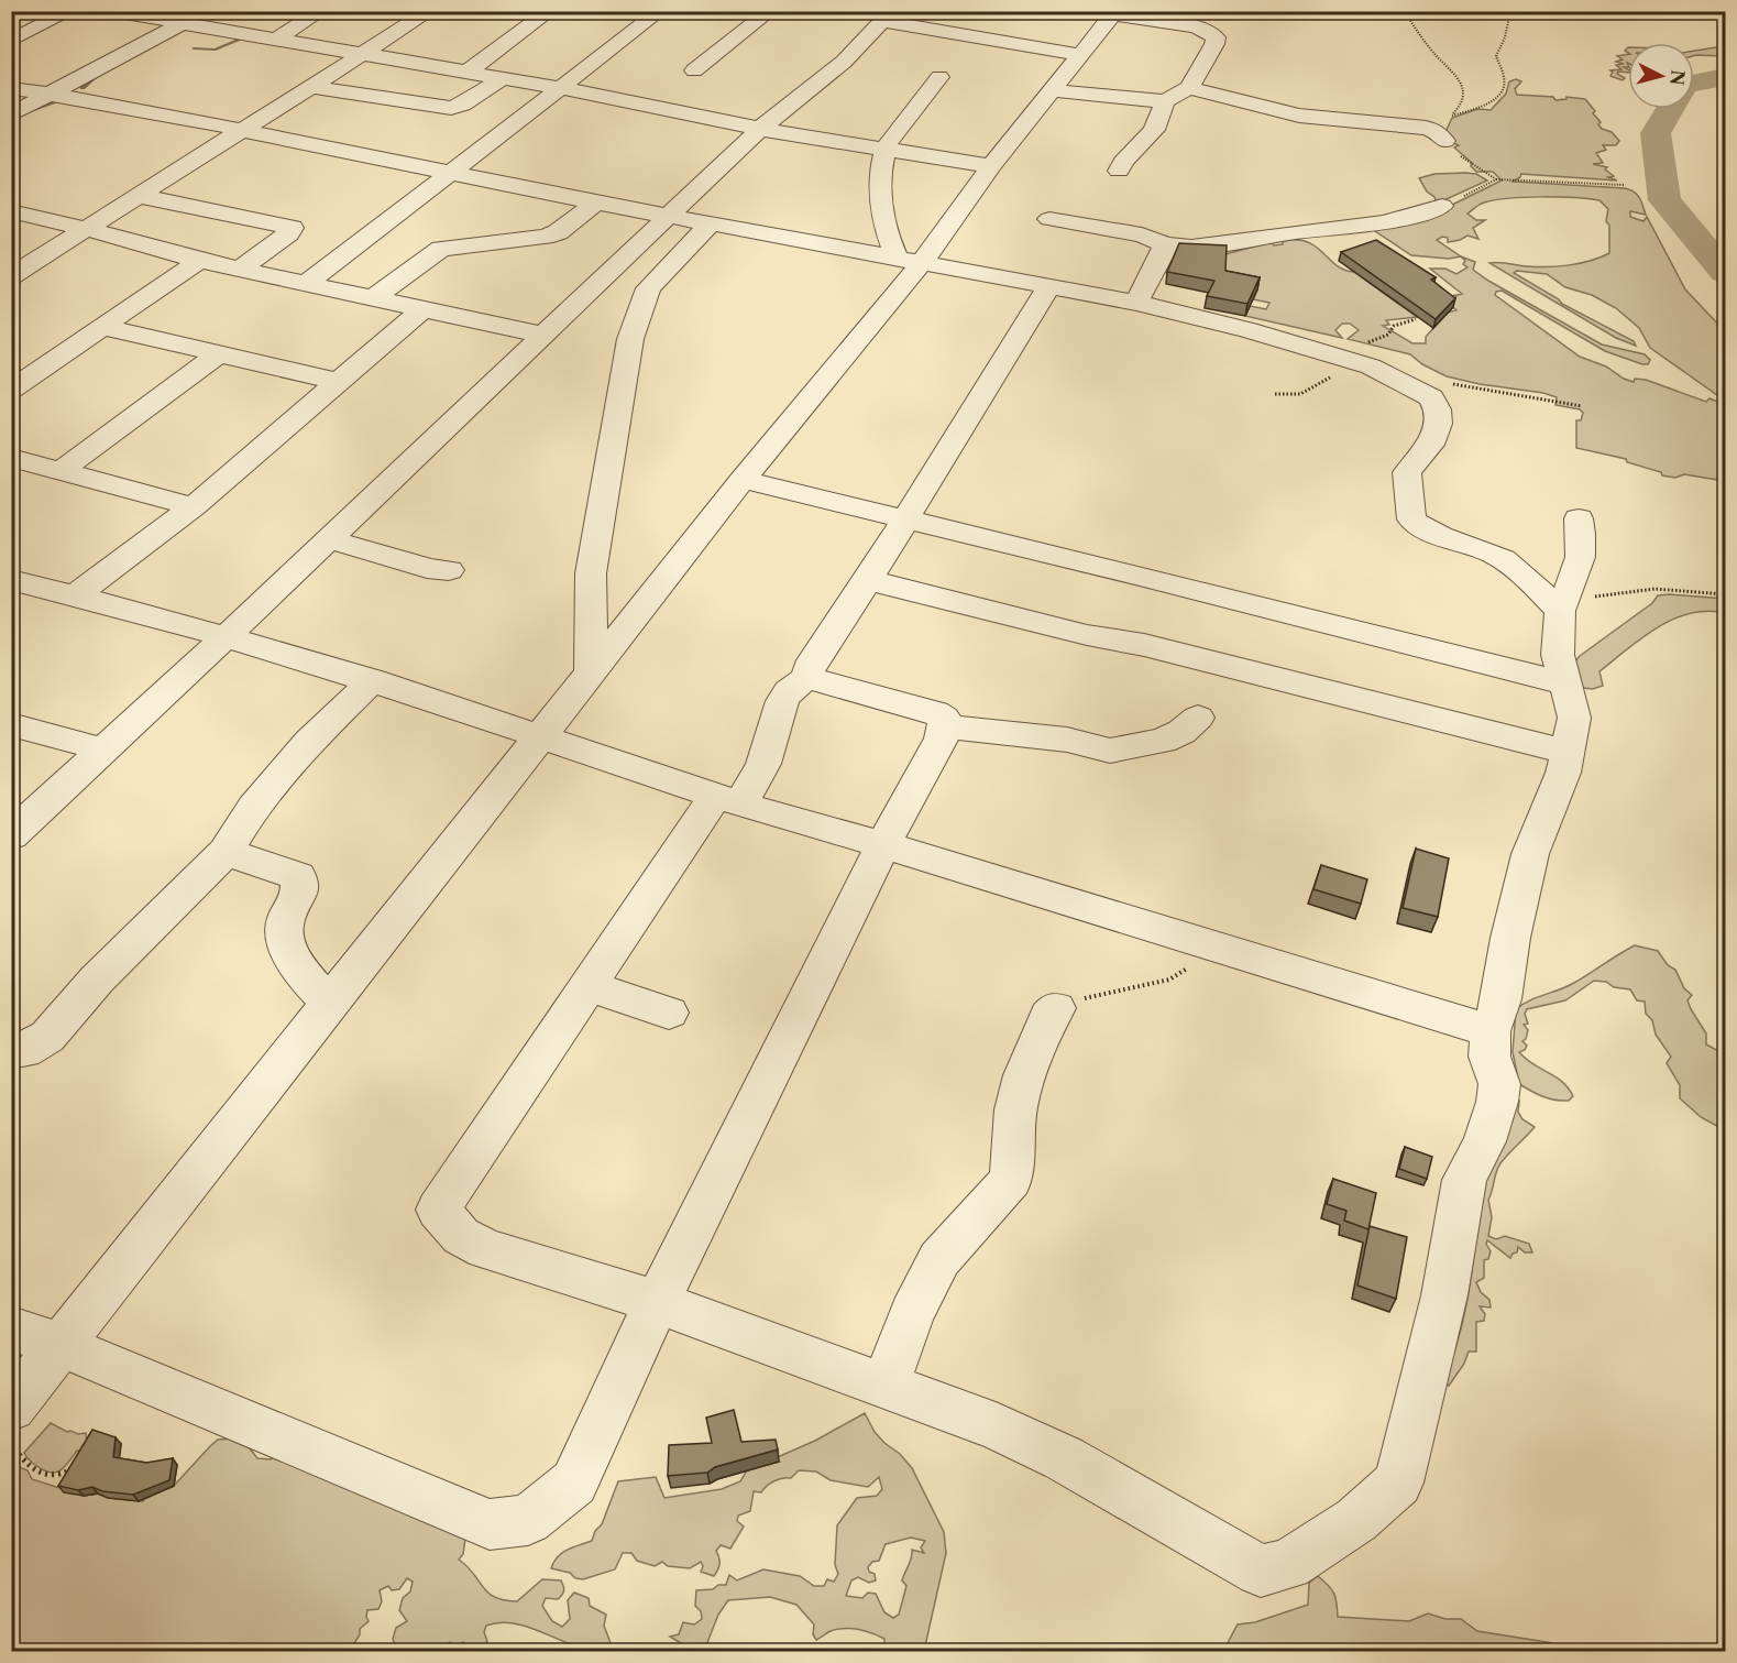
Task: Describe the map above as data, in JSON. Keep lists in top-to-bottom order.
{
  "north": "right"
}
